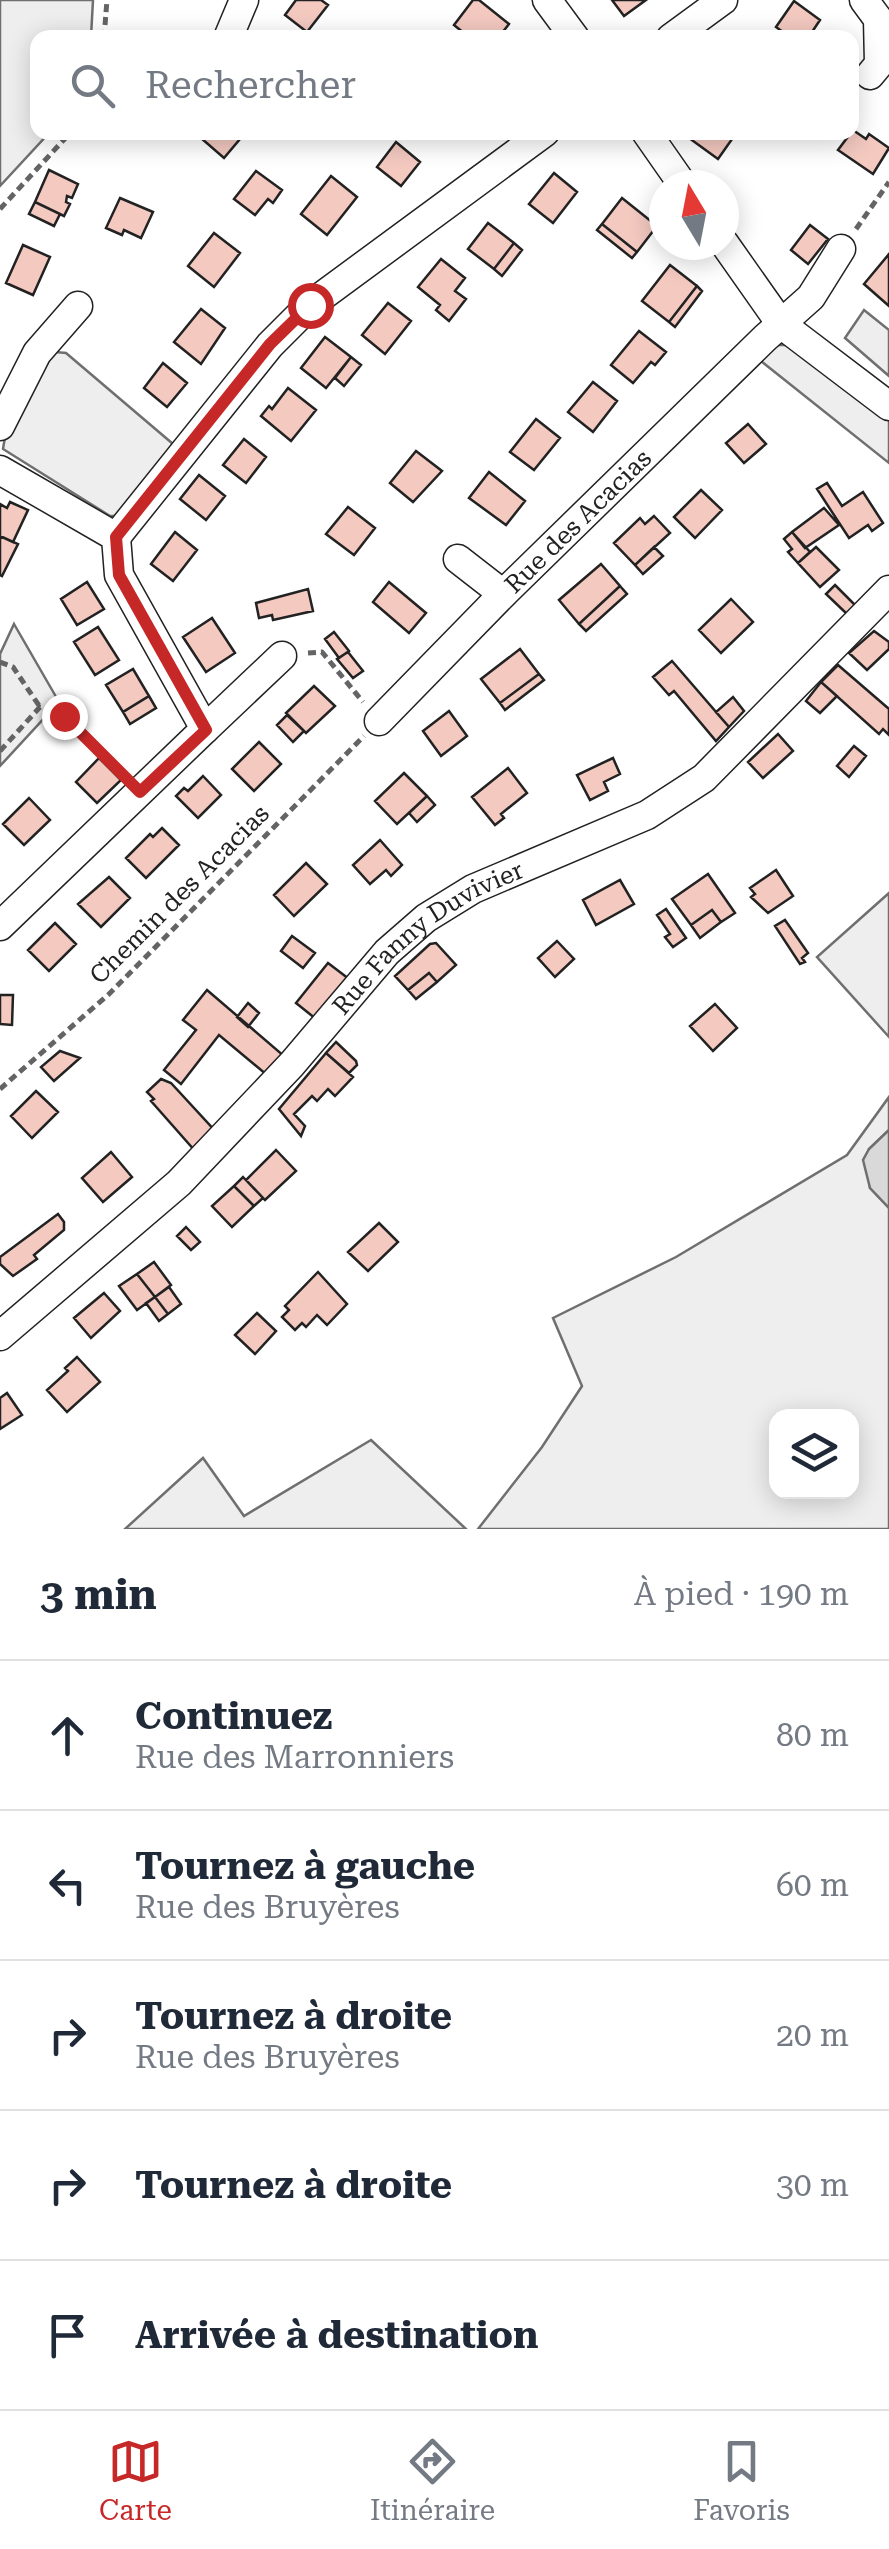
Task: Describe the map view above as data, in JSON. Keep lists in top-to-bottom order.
{
  "streets": {
    "street": ["Rue des Acacias", "Rue Fanny Duvivier"],
    "path": ["Chemin des Acacias"]
  },
  "crossings": [
    ["Rue des Acacias", "Chemin des Acacias"]
  ],
  "north": "top",
  "page": {
    "search": "Rechercher",
    "heading": ["3 min", "À pied · 190 m"],
    "list": [
      ["Continuez", "Rue des Marronniers", "80 m"],
      ["Tournez à gauche", "Rue des Bruyères", "60 m"],
      ["Tournez à droite", "Rue des Bruyères", "20 m"],
      ["Tournez à droite", "30 m"],
      "Arrivée à destination"
    ],
    "nav": ["Carte", "Itinéraire", "Favoris"]
  }
}
